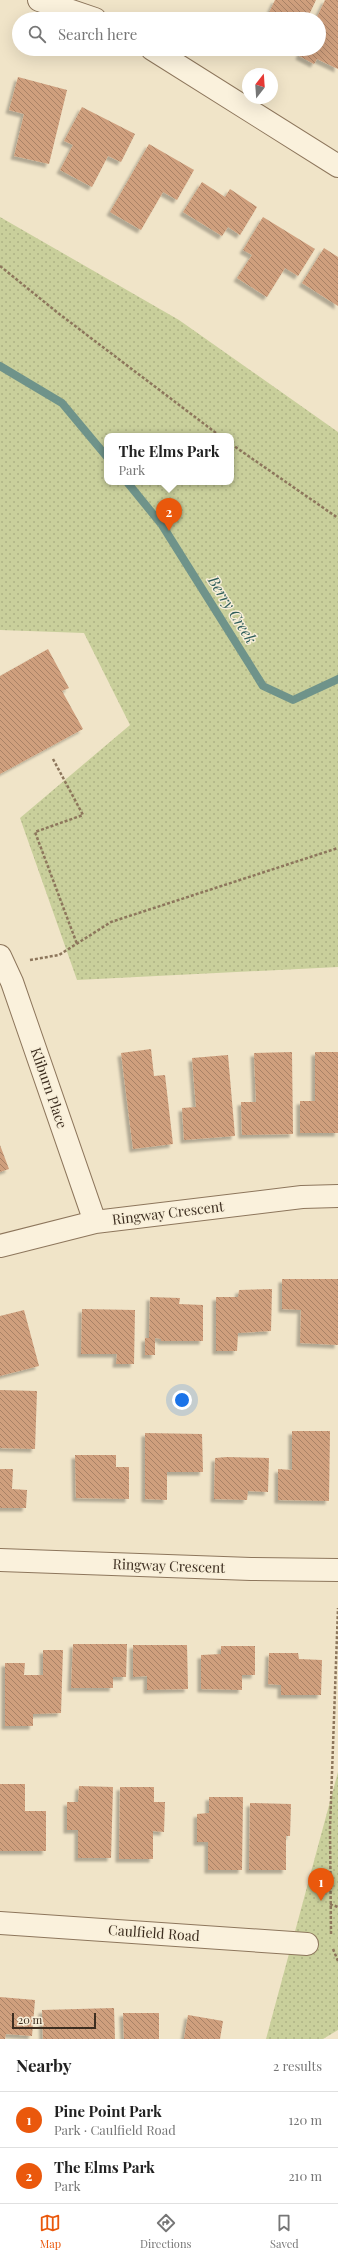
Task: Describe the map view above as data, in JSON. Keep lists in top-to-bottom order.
{
  "streets": {
    "street": ["Kliburn Place", "Ringway Crescent", "Caulfield Road"]
  },
  "crossings": [
    ["Kliburn Place", "Ringway Crescent"]
  ],
  "water": ["Berry Creek"],
  "scale_bar": "20 m",
  "north": "top",
  "page": {
    "search": "Search here",
    "popup": ["The Elms Park", "Park"],
    "pins": ["2", "1"],
    "scale": "20 m",
    "heading": ["Nearby", "2 results"],
    "list": [
      {
        "mark": "1",
        "name": "Pine Point Park",
        "note": "Park · Caulfield Road",
        "value": "120 m"
      },
      {
        "mark": "2",
        "name": "The Elms Park",
        "note": "Park",
        "value": "210 m"
      }
    ],
    "nav": ["Map", "Directions", "Saved"]
  }
}
